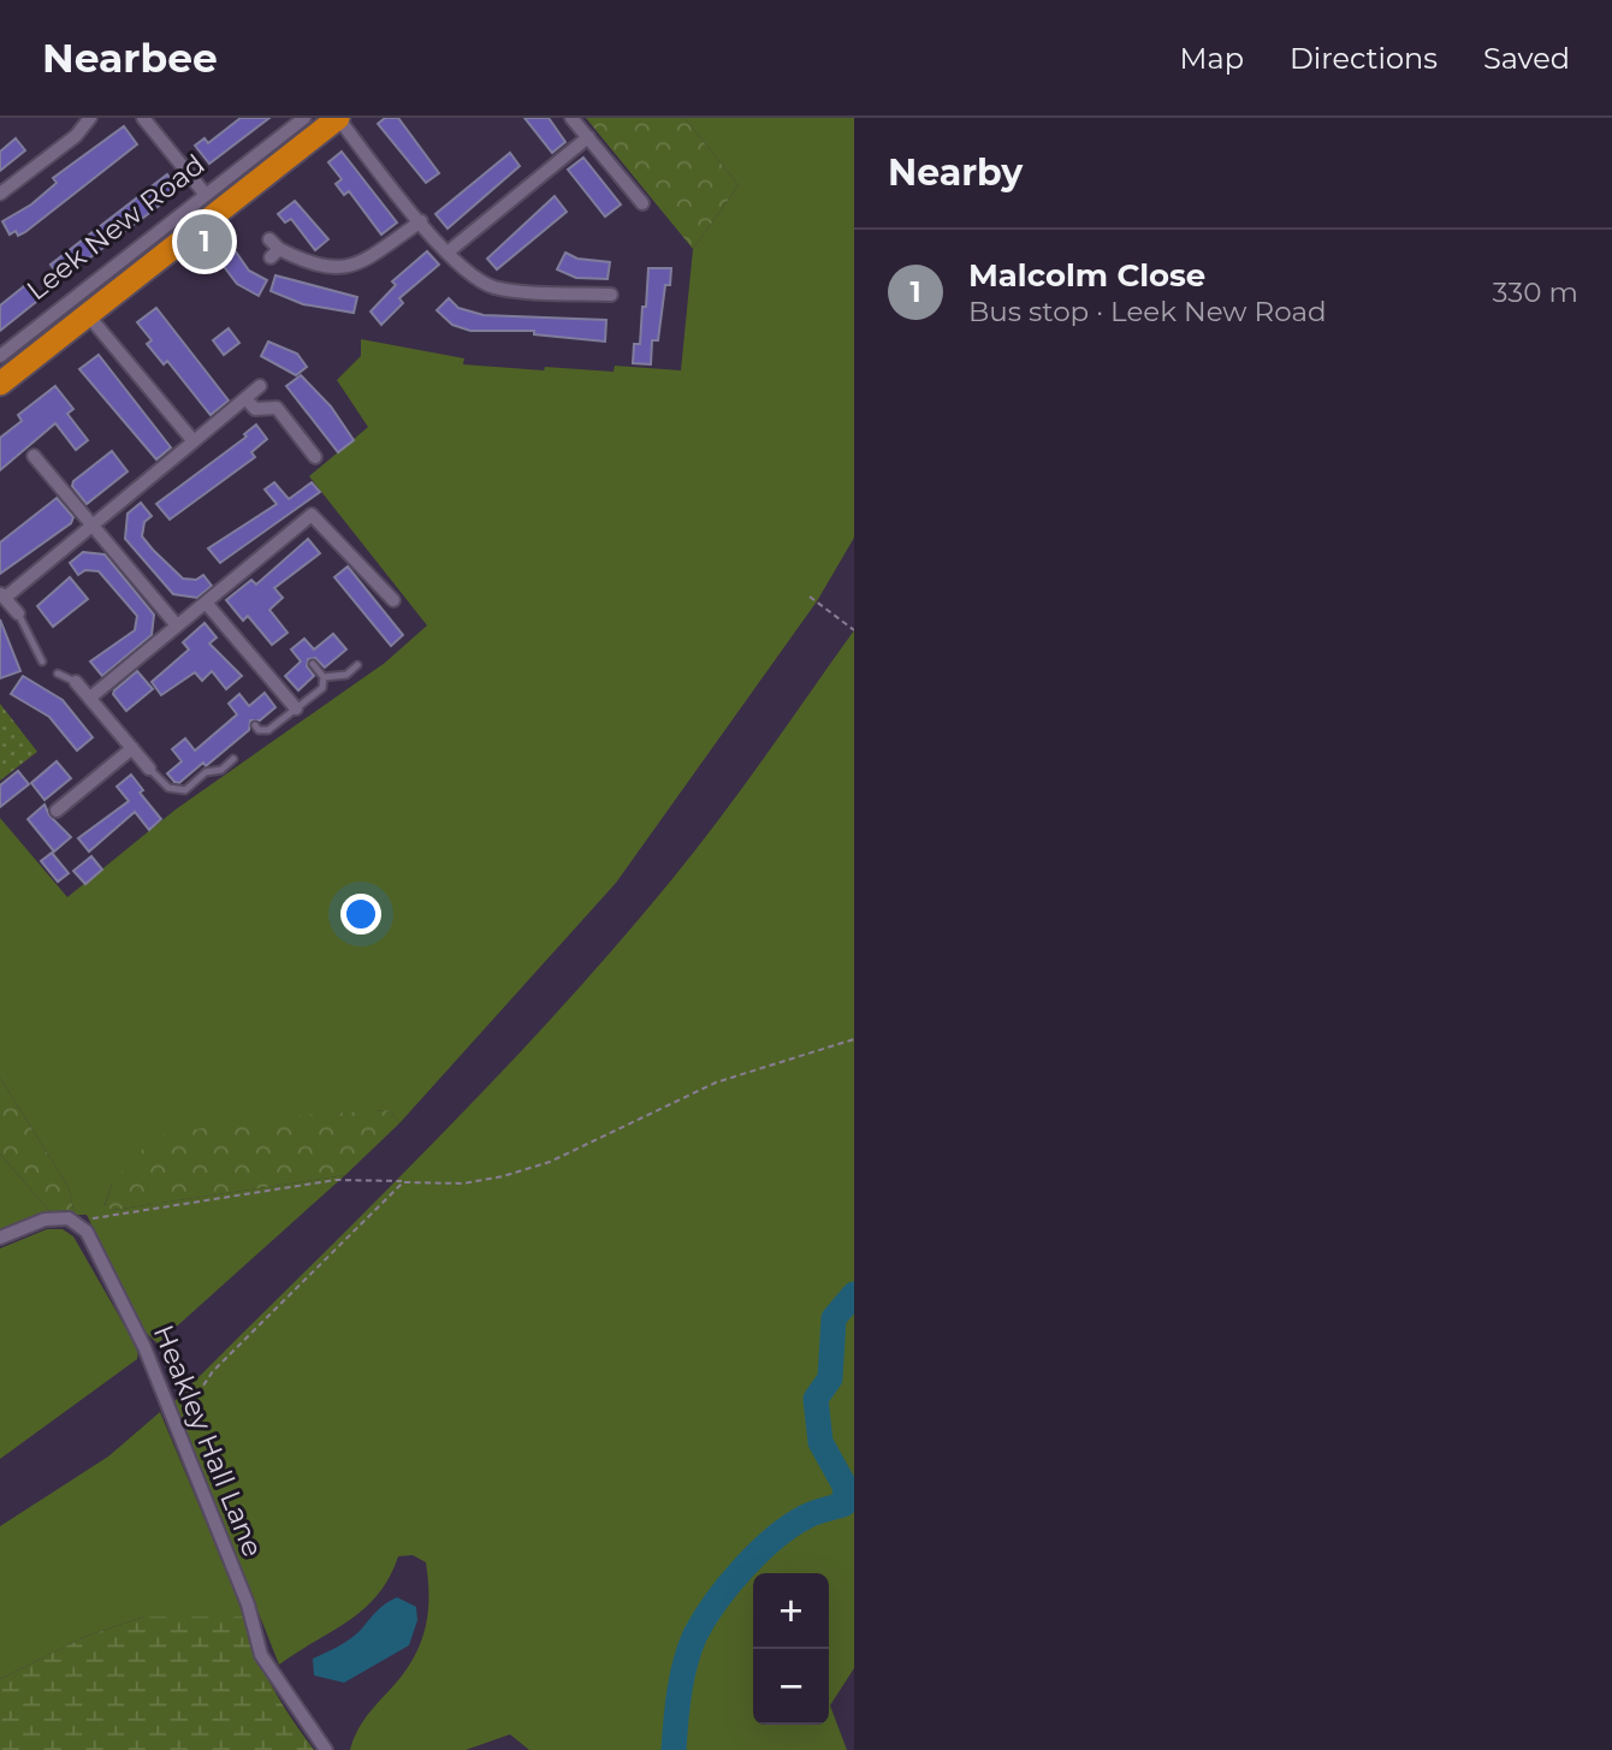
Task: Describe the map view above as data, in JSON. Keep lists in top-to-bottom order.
{
  "streets": {
    "highway": ["Leek New Road"],
    "street": ["Heakley Hall Lane"]
  },
  "page": {
    "header": "Nearbee",
    "nav": ["Map", "Directions", "Saved"],
    "heading": "Nearby",
    "pins": "1",
    "list": [
      {
        "mark": "1",
        "name": "Malcolm Close",
        "note": "Bus stop · Leek New Road",
        "value": "330 m"
      }
    ],
    "map_buttons": ["+", "−"]
  }
}
